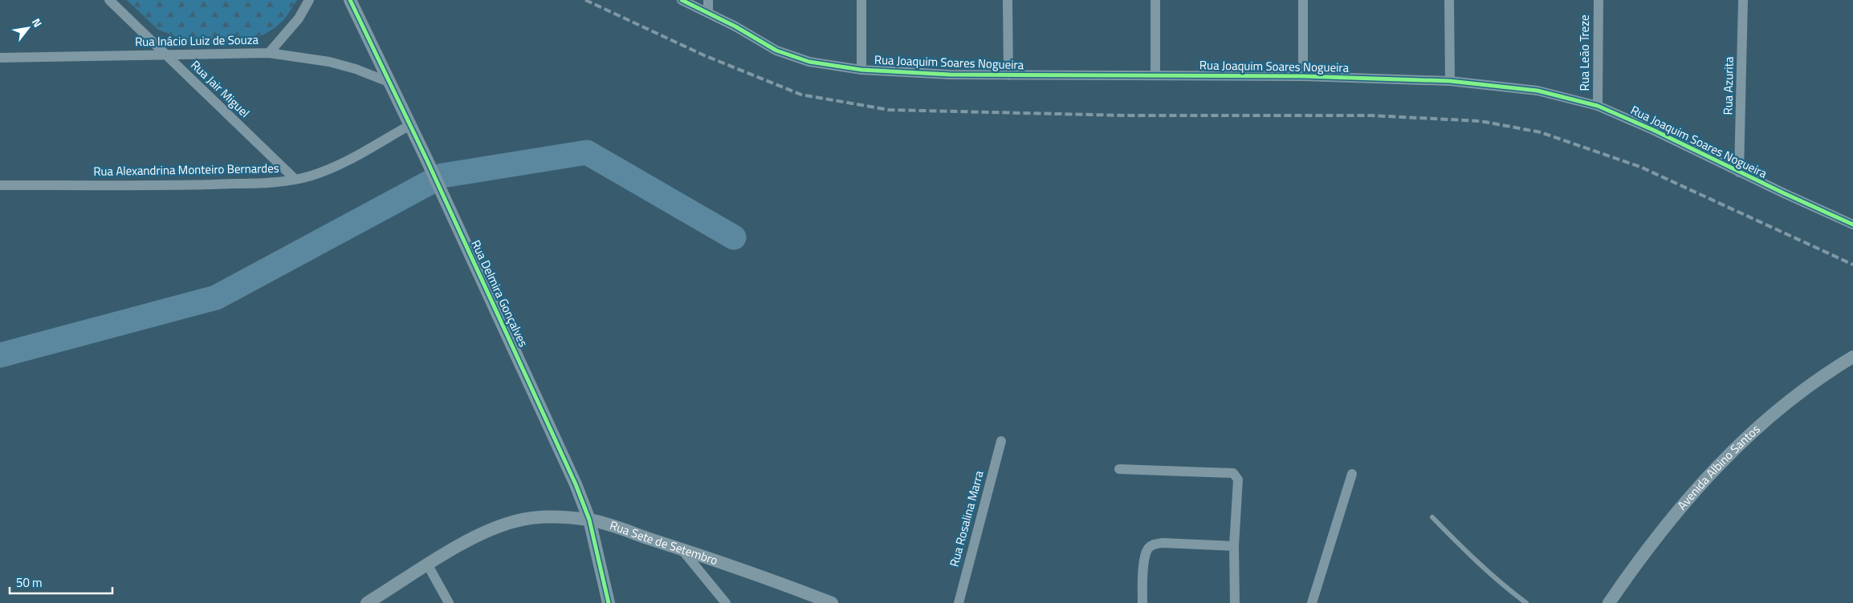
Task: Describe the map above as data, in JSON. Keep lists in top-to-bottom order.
{
  "streets": {
    "street": [
      "Rua Inácio Luiz de Souza",
      "Rua Leão Treze",
      "Rua Joaquim Soares Nogueira",
      "Rua Azurita",
      "Rua Jair Miguel",
      "Rua Alexandrina Monteiro Bernardes",
      "Rua Delmira Gonçalves",
      "Avenida Albino Santos",
      "Rua Rosalina Marra",
      "Rua Sete de Setembro"
    ]
  },
  "crossings": [
    ["Rua Inácio Luiz de Souza", "Rua Jair Miguel"],
    ["Rua Inácio Luiz de Souza", "Rua Delmira Gonçalves"],
    ["Rua Leão Treze", "Rua Joaquim Soares Nogueira"],
    ["Rua Joaquim Soares Nogueira", "Rua Azurita"],
    ["Rua Jair Miguel", "Rua Alexandrina Monteiro Bernardes"],
    ["Rua Alexandrina Monteiro Bernardes", "Rua Delmira Gonçalves"],
    ["Rua Delmira Gonçalves", "Rua Sete de Setembro"]
  ],
  "scale_bar": "50 m",
  "north": "top right"
}
